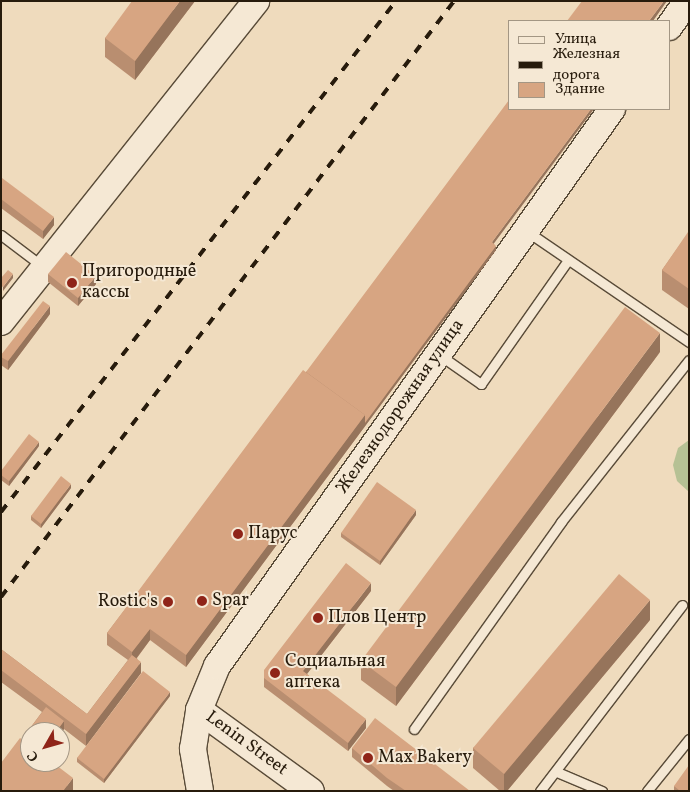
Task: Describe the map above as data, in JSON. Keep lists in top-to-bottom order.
{
  "streets": {
    "street": ["Железнодорожная улица", "Lenin Street"]
  },
  "crossings": [
    ["Железнодорожная улица", "Lenin Street"]
  ],
  "places": [
    "Пригородные кассы",
    "Парус",
    "Spar",
    "Rostic's",
    "Плов Центр",
    "Социальная аптека",
    "Max Bakery"
  ],
  "legend": ["Улица", "Железная дорога", "Здание"],
  "north": "bottom left"
}
